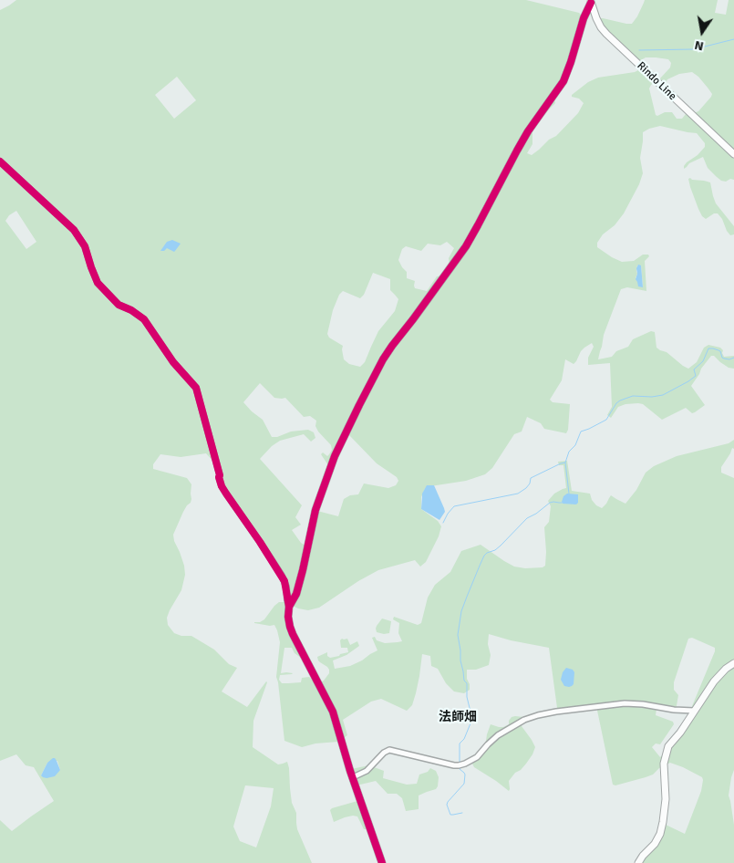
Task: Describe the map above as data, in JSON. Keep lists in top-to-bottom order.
{
  "streets": {
    "street": ["Rindo Line"]
  },
  "districts": ["法師畑"],
  "north": "bottom"
}
